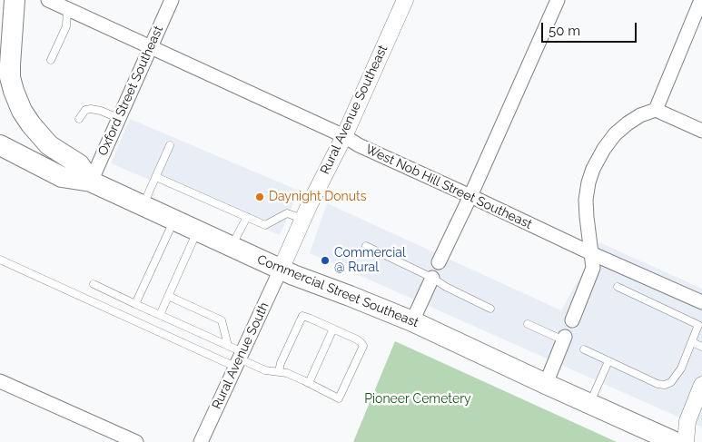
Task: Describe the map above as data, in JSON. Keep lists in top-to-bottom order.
{
  "streets": {
    "main road": ["Commercial Street Southeast"],
    "street": [
      "Oxford Street Southeast",
      "Rural Avenue Southeast",
      "West Nob Hill Street Southeast",
      "Rural Avenue South"
    ]
  },
  "crossings": [
    ["Oxford Street Southeast", "West Nob Hill Street Southeast"],
    ["Oxford Street Southeast", "Commercial Street Southeast"],
    ["Rural Avenue Southeast", "West Nob Hill Street Southeast"],
    ["Rural Avenue Southeast", "Commercial Street Southeast"],
    ["Rural Avenue Southeast", "Rural Avenue South"],
    ["Commercial Street Southeast", "Rural Avenue South"]
  ],
  "parks": ["Pioneer Cemetery"],
  "places": ["Daynight Donuts", "Commercial @ Rural"],
  "scale_bar": "50 m"
}
